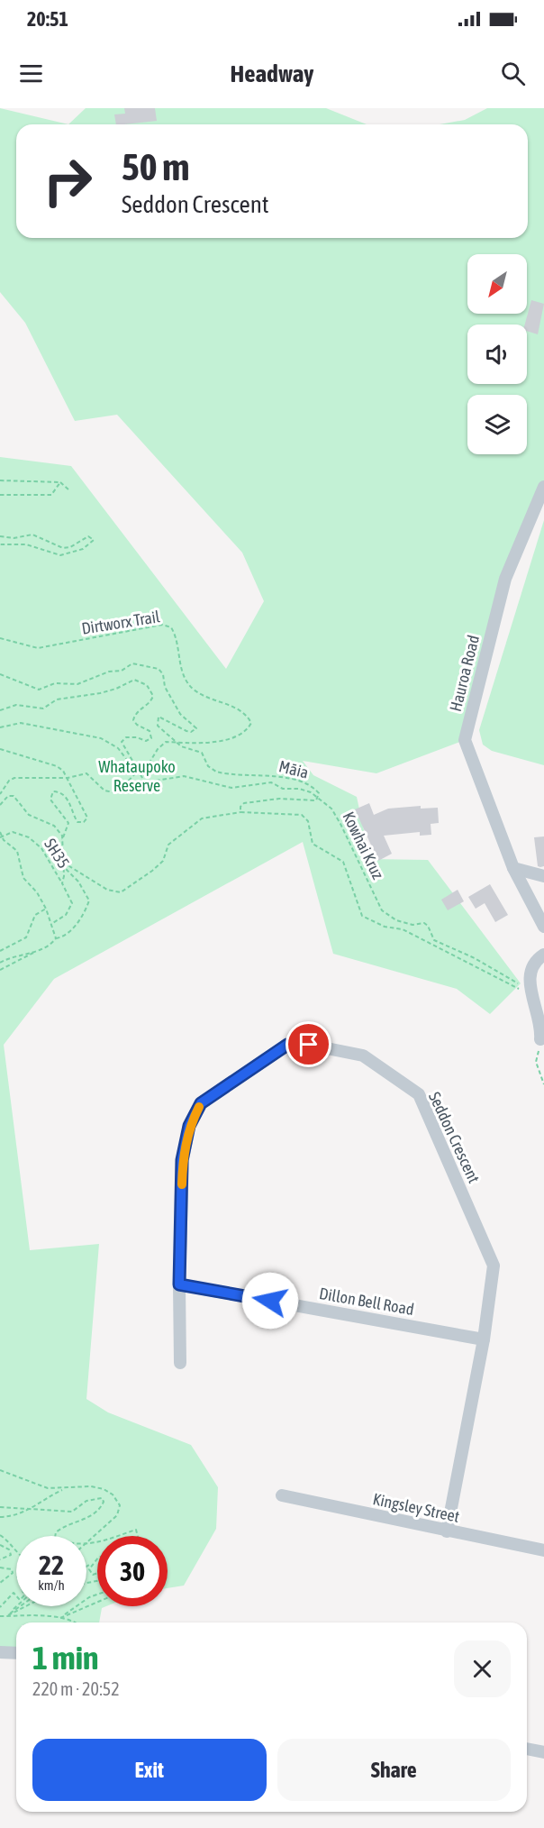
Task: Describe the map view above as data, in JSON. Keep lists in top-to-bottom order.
{
  "streets": {
    "street": [
      "Hauroa Road",
      "Seddon Crescent",
      "Dillon Bell Road",
      "Kingsley Street"
    ],
    "path": [
      "Dirtworx Trail",
      "Māia",
      "Kowhai Kruz",
      "SH35"
    ]
  },
  "crossings": [
    ["Dirtworx Trail", "Māia"],
    ["Dirtworx Trail", "Kowhai Kruz"],
    ["Māia", "Kowhai Kruz"],
    ["Seddon Crescent", "Dillon Bell Road"],
    ["Seddon Crescent", "Kingsley Street"]
  ],
  "parks": ["Whataupoko Reserve"],
  "north": "bottom left",
  "page": {
    "status": "20:51",
    "header": "Headway",
    "turn": ["50 m", "Seddon Crescent"],
    "speed": "22 km/h",
    "limit": "30",
    "heading": ["1 min", "220 m · 20:52"],
    "buttons": ["Exit", "Share"]
  }
}
